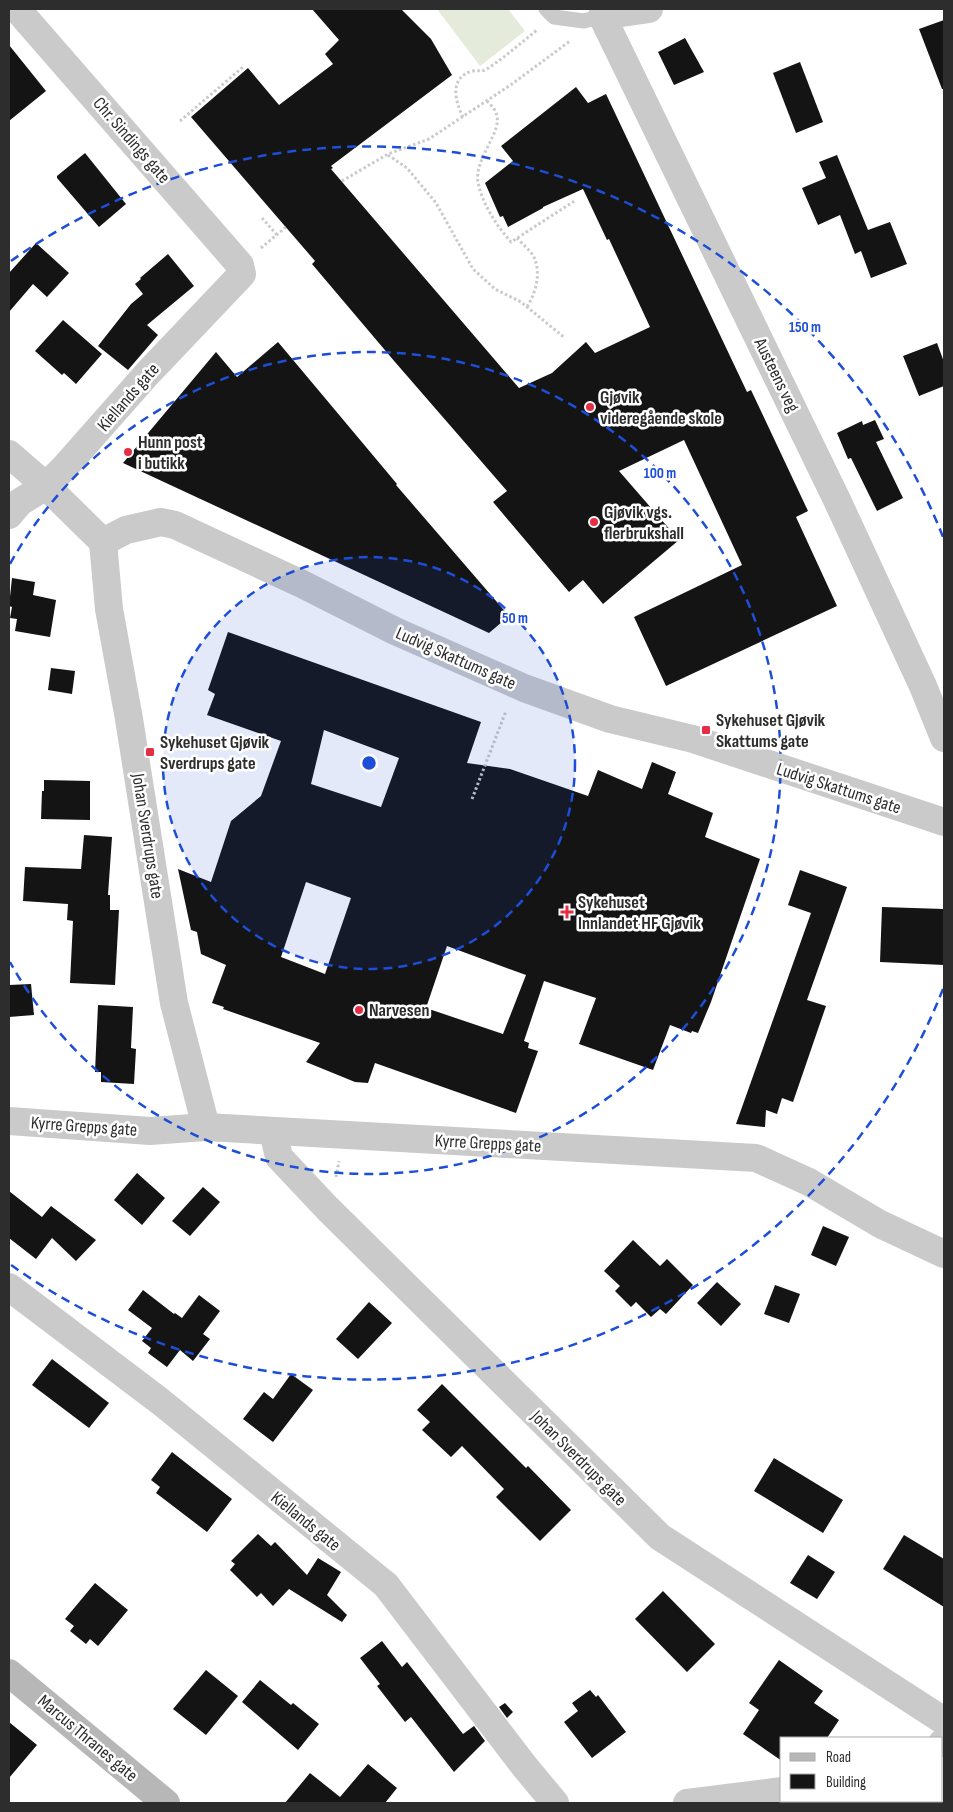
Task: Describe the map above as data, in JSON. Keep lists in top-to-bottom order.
{
  "streets": {
    "main road": ["Marcus Thranes gate"],
    "street": [
      "Chr. Sindings gate",
      "Austeens veg",
      "Kiellands gate",
      "Ludvig Skattums gate",
      "Johan Sverdrups gate",
      "Kyrre Grepps gate"
    ]
  },
  "crossings": [
    ["Chr. Sindings gate", "Kiellands gate"],
    ["Ludvig Skattums gate", "Johan Sverdrups gate"],
    ["Johan Sverdrups gate", "Kyrre Grepps gate"]
  ],
  "places": {
    "other": [
      "Gjøvik videregående skole",
      "Hunn post i butikk",
      "Gjøvik vgs. flerbrukshall",
      "Narvesen"
    ],
    "transit": ["Sykehuset Gjøvik Skattums gate", "Sykehuset Gjøvik Sverdrups gate"],
    "health": ["Sykehuset Innlandet HF Gjøvik"]
  },
  "legend": ["Road", "Building"],
  "rings": ["150 m", "100 m", "50 m"]
}
